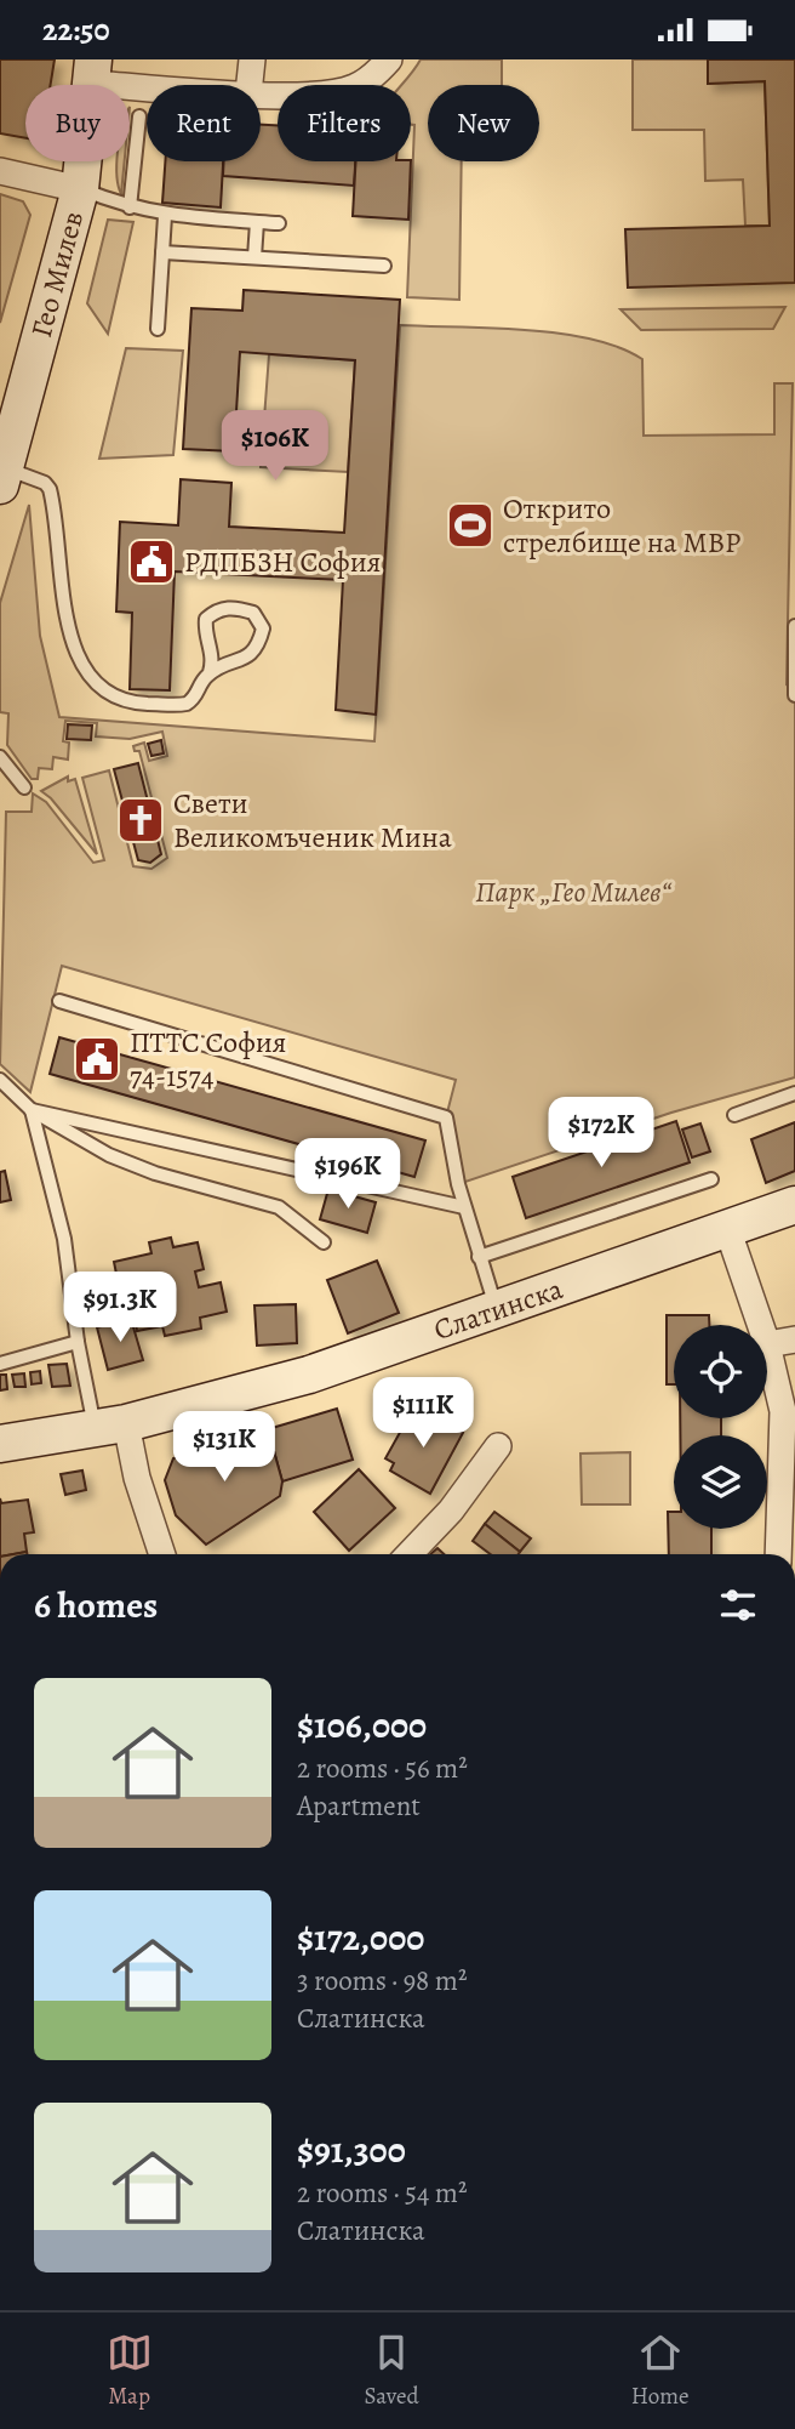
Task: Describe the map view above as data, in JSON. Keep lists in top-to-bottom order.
{
  "streets": {
    "street": ["Гео Милев", "Слатинска"]
  },
  "parks": ["Парк „Гео Милев“"],
  "places": {
    "sports": ["Открито стрелбище на МВР"],
    "public building": ["РДПБЗН София", "ПТТС София 74-1574"],
    "church": ["Свети Великомъченик Мина"]
  },
  "page": {
    "status": "22:50",
    "chip": [
      "Buy",
      "Rent",
      "Filters",
      "New"
    ],
    "price": [
      "$106K",
      "$172K",
      "$196K",
      "$91.3K",
      "$111K",
      "$131K"
    ],
    "heading": "6 homes",
    "list": [
      {
        "name": "$106,000",
        "note": "2 rooms · 56 m² · Apartment"
      },
      {
        "name": "$172,000",
        "note": "3 rooms · 98 m² · Слатинска"
      },
      {
        "name": "$91,300",
        "note": "2 rooms · 54 m² · Слатинска"
      }
    ],
    "tabs": ["Map", "Saved", "Home"]
  }
}
